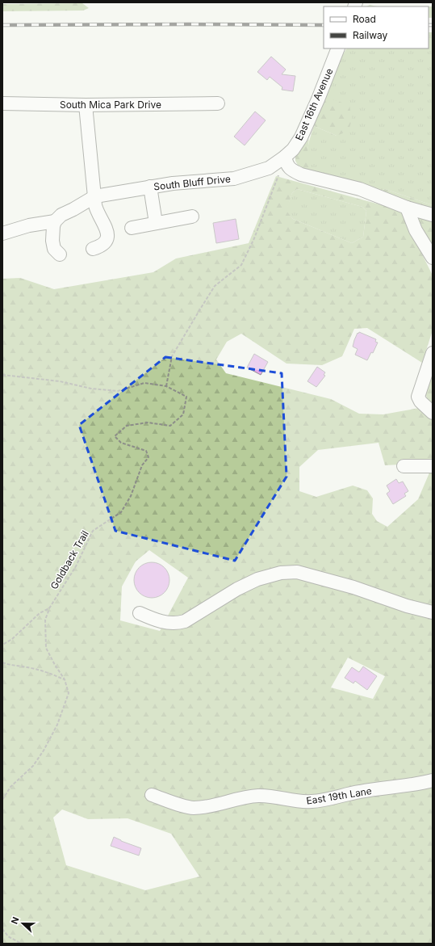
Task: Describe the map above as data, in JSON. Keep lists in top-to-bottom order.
{
  "streets": {
    "street": [
      "South Mica Park Drive",
      "East 16th Avenue",
      "South Bluff Drive",
      "East 19th Lane"
    ],
    "path": ["Goldback Trail"]
  },
  "crossings": [
    ["East 16th Avenue", "South Bluff Drive"]
  ],
  "legend": ["Road", "Railway"],
  "north": "left"
}
